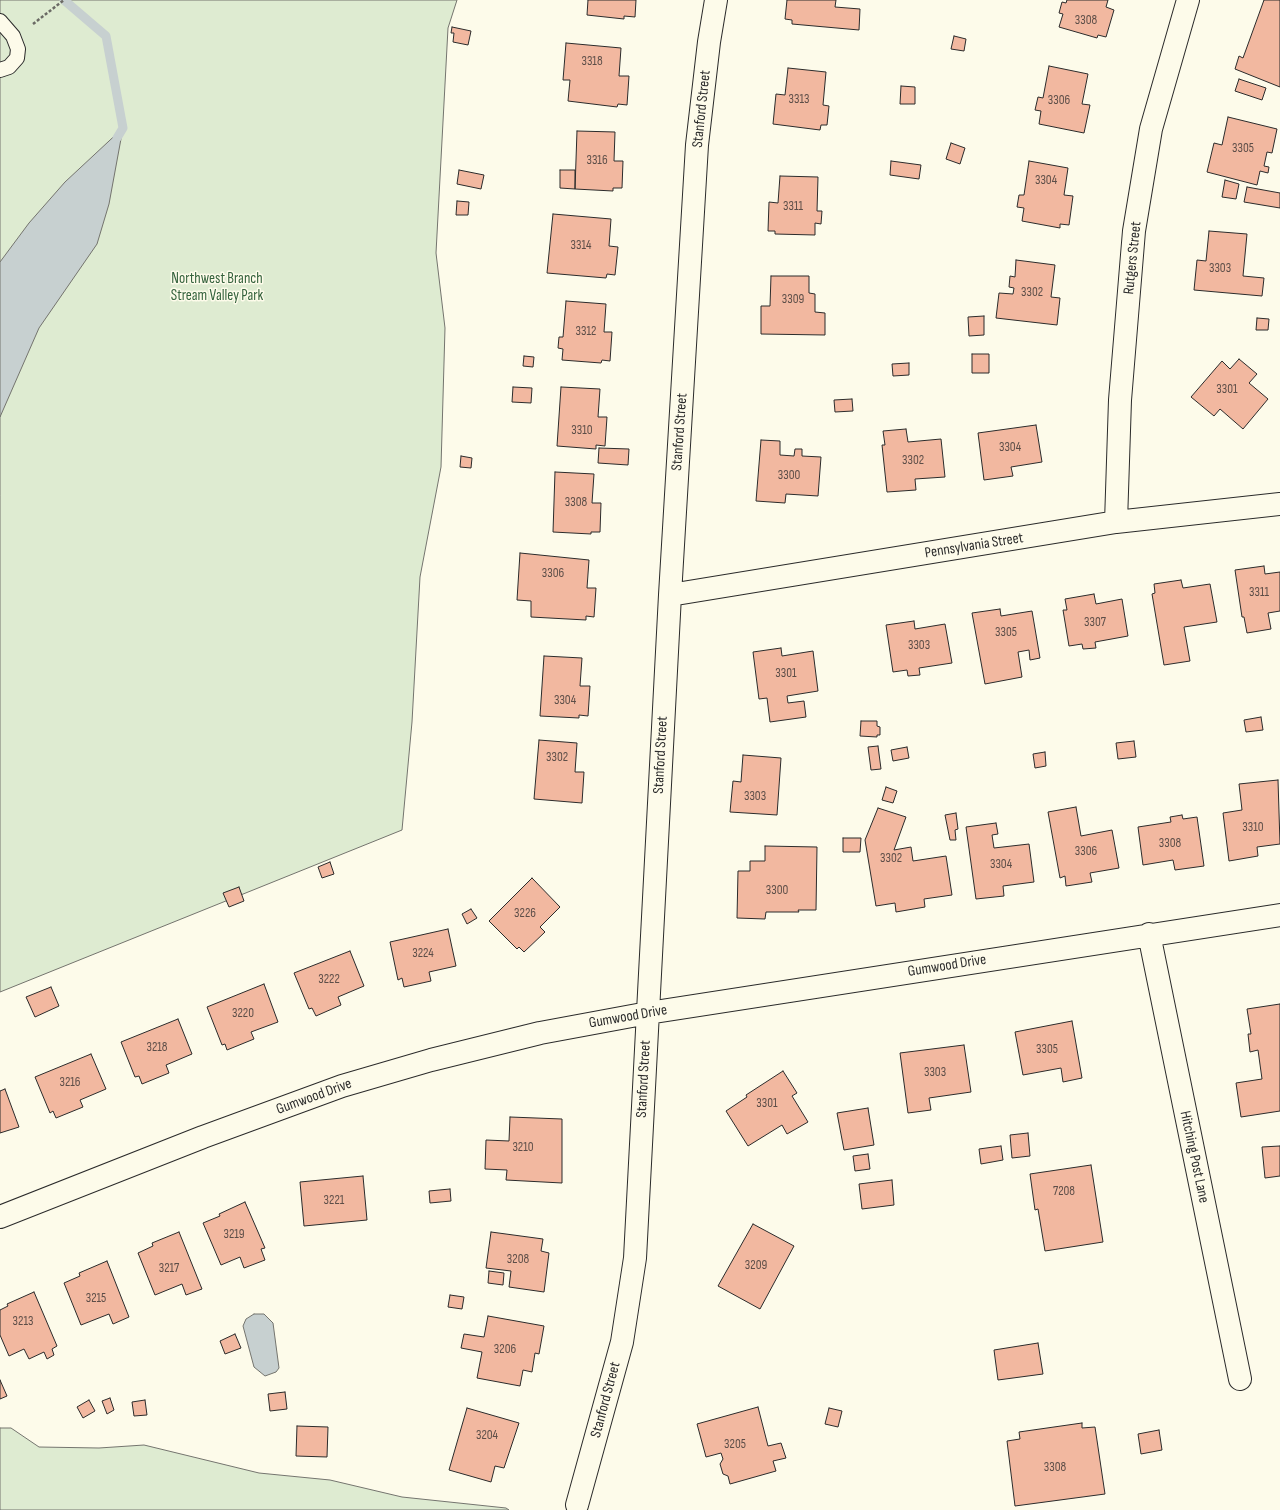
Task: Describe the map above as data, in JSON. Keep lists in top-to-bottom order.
{
  "streets": {
    "street": [
      "Stanford Street",
      "Rutgers Street",
      "Pennsylvania Street",
      "Gumwood Drive",
      "Hitching Post Lane"
    ]
  },
  "crossings": [
    ["Stanford Street", "Pennsylvania Street"],
    ["Stanford Street", "Gumwood Drive"],
    ["Rutgers Street", "Pennsylvania Street"],
    ["Gumwood Drive", "Hitching Post Lane"]
  ],
  "parks": ["Northwest Branch Stream Valley Park"],
  "house_numbers": [
    "3308",
    "3318",
    "3313",
    "3306",
    "3305",
    "3316",
    "3304",
    "3311",
    "3314",
    "3303",
    "3302",
    "3309",
    "3312",
    "3301",
    "3310",
    "3304",
    "3302",
    "3300",
    "3308",
    "3306",
    "3311",
    "3307",
    "3305",
    "3303",
    "3301",
    "3304",
    "3302",
    "3303",
    "3310",
    "3308",
    "3306",
    "3302",
    "3304",
    "3300",
    "3226",
    "3224",
    "3222",
    "3220",
    "3218",
    "3305",
    "3303",
    "3216",
    "3301",
    "3210",
    "7208",
    "3221",
    "3219",
    "3208",
    "3209",
    "3217",
    "3215",
    "3213",
    "3206",
    "3204",
    "3205",
    "3308"
  ]
}
